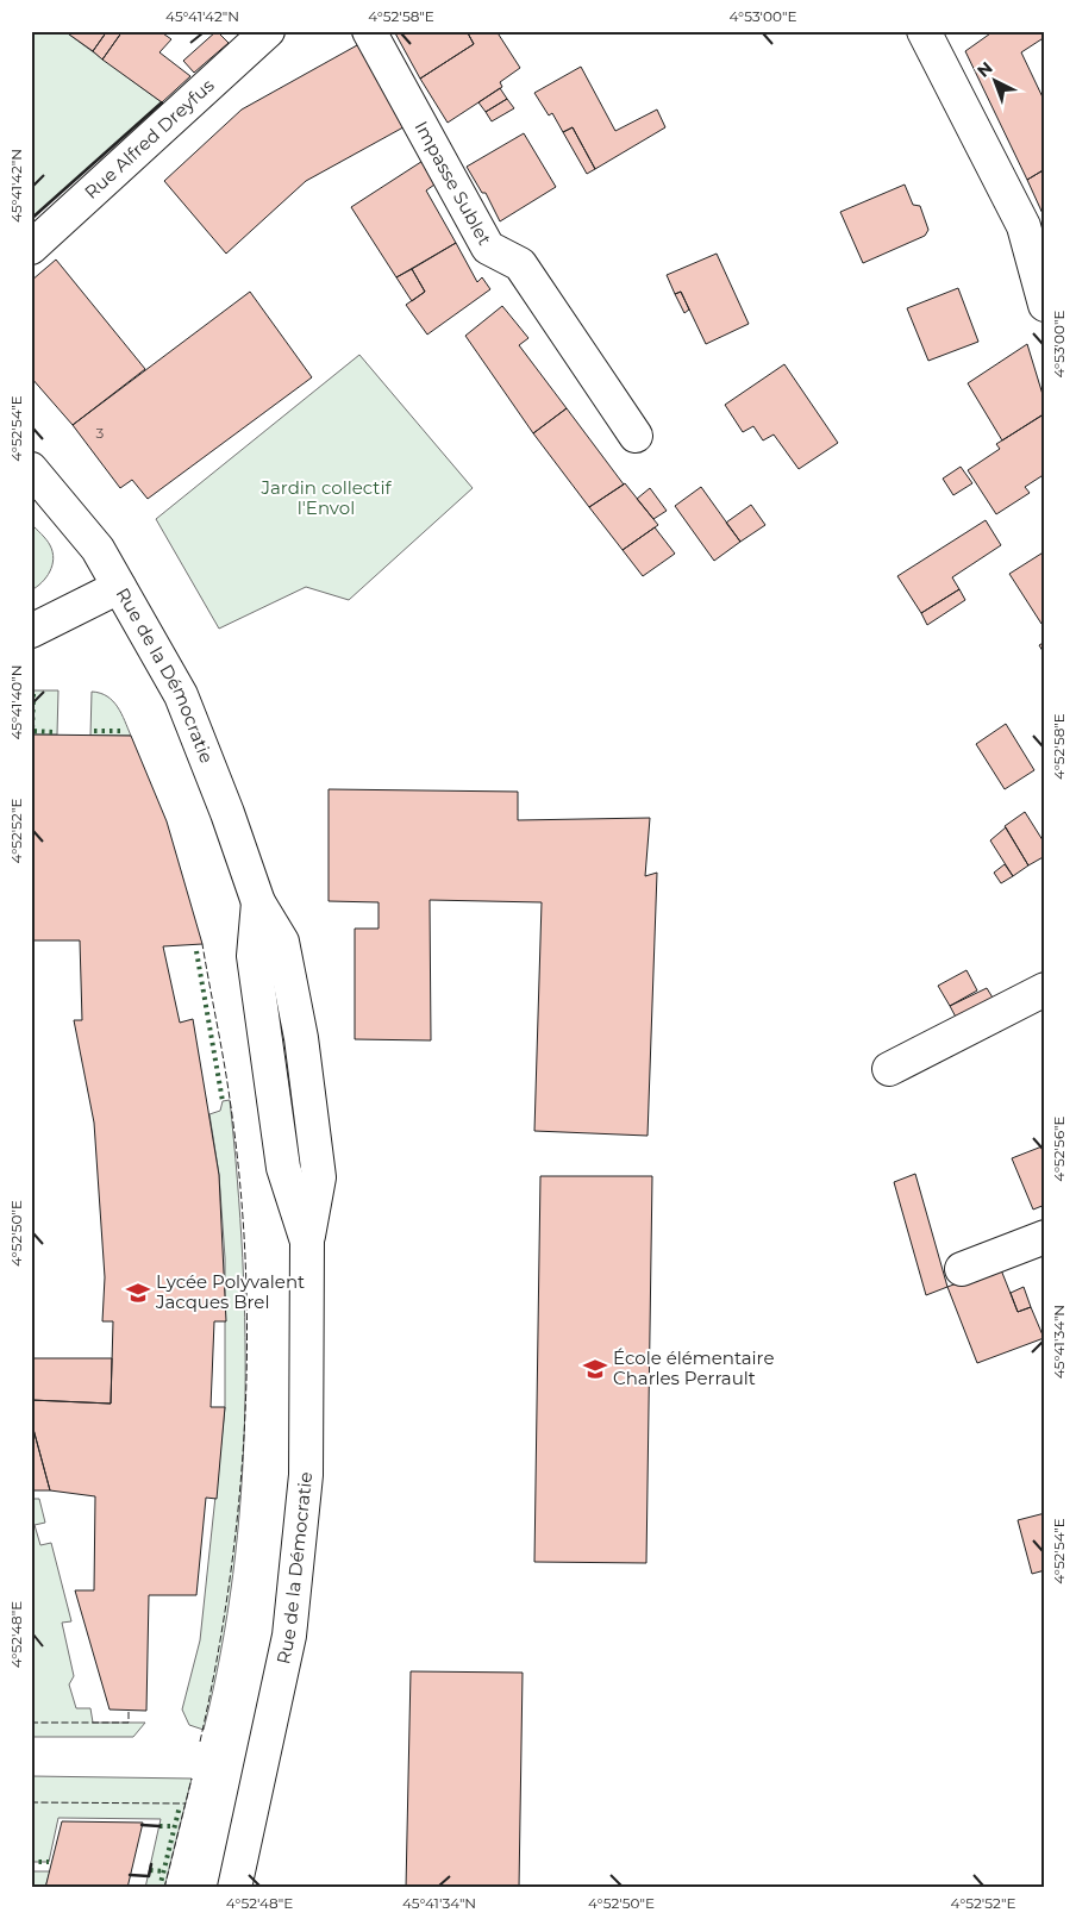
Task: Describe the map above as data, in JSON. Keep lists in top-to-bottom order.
{
  "streets": {
    "street": ["Rue Alfred Dreyfus", "Impasse Sublet", "Rue de la Démocratie"]
  },
  "parks": ["Jardin collectif l'Envol"],
  "places": {
    "school or university": ["Lycée Polyvalent Jacques Brel", "École élémentaire Charles Perrault"]
  },
  "house_numbers": ["3"],
  "north": "top left",
  "coordinates": [
    "45°41'42\"N",
    "4°52'58\"E",
    "4°53'00\"E",
    "4°52'54\"E",
    "45°41'40\"N",
    "4°52'52\"E",
    "4°52'56\"E",
    "4°52'50\"E",
    "45°41'34\"N",
    "4°52'48\"E"
  ]
}
